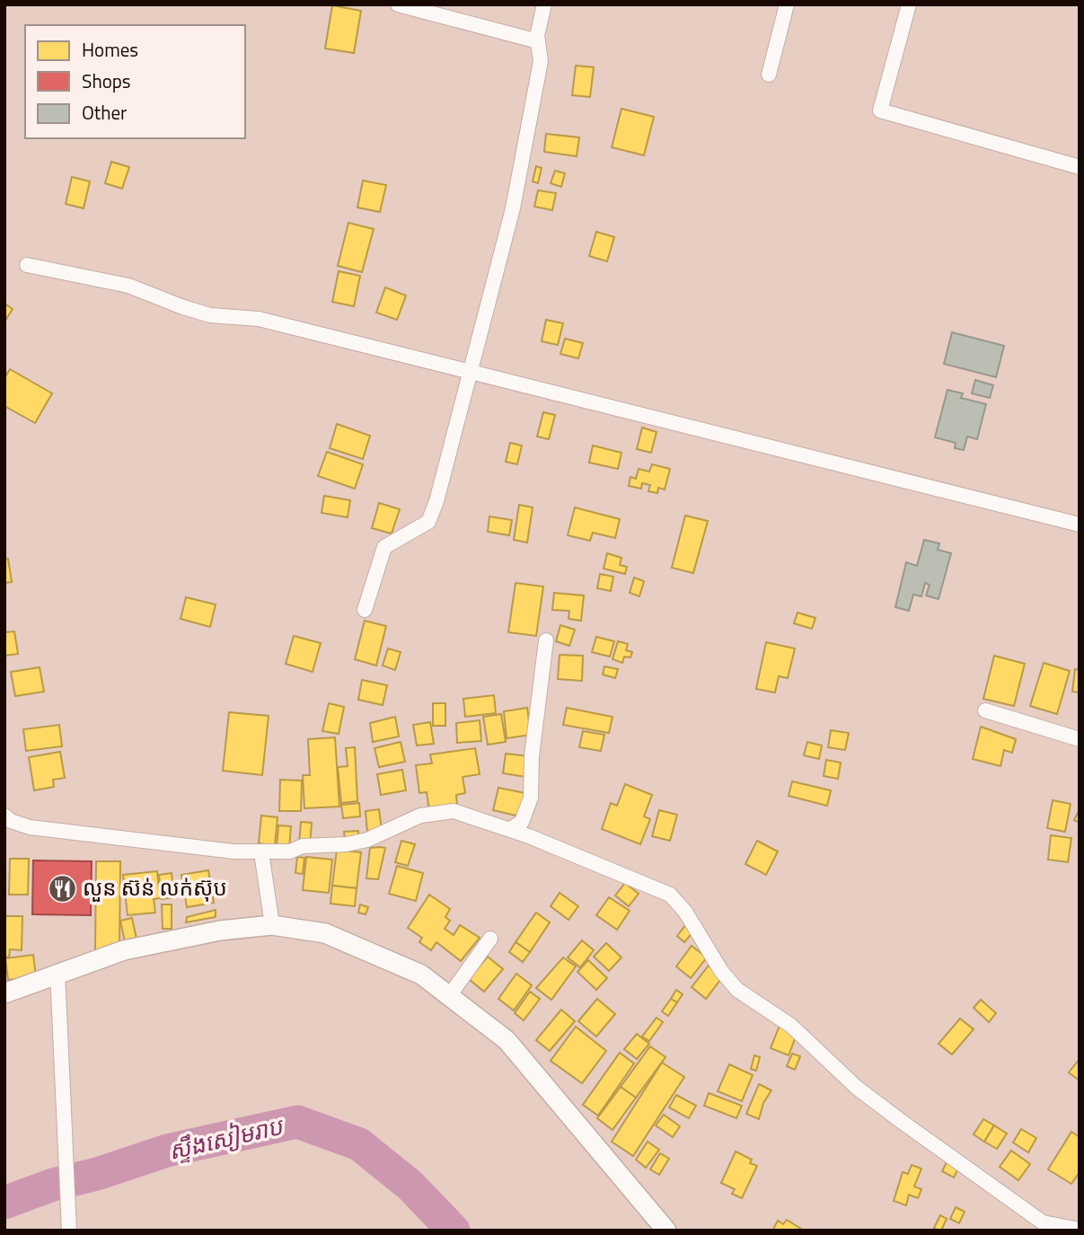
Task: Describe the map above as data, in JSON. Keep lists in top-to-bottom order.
{
  "water": ["ស្ទឹងសៀមរាប"],
  "places": {
    "restaurant": ["លួន ស៊ន់ លក់ស៊ុប"]
  },
  "legend": ["Homes", "Shops", "Other"]
}
